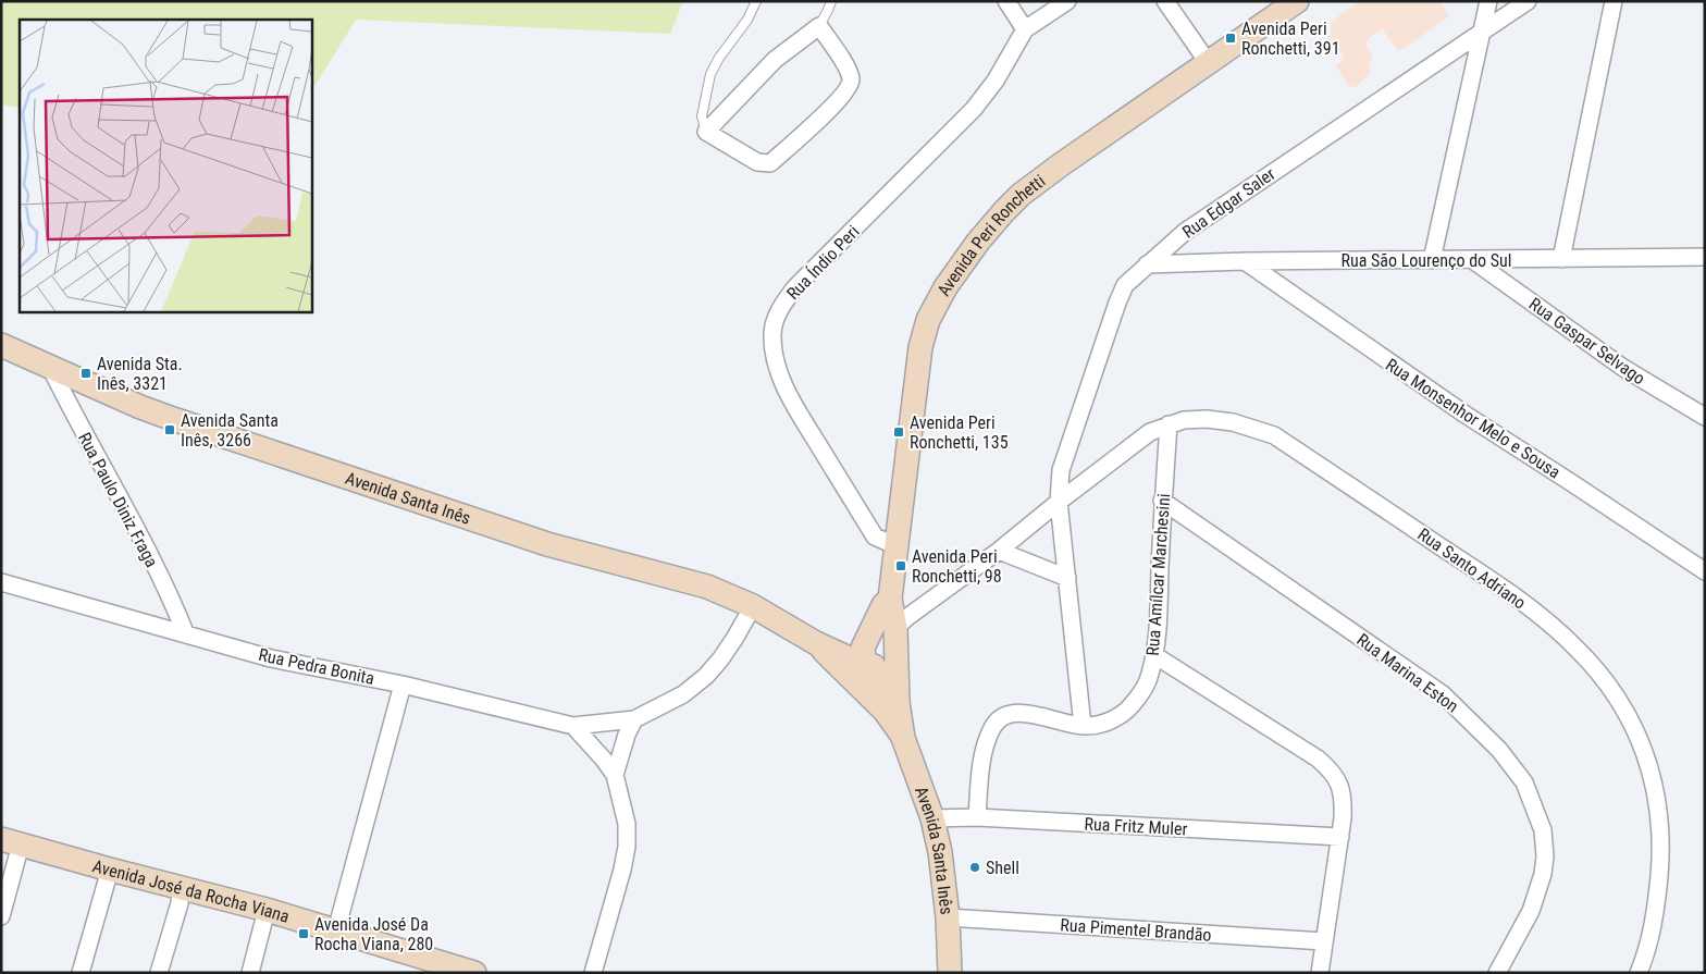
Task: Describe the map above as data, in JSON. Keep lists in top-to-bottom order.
{
  "streets": {
    "main road": ["Avenida Peri Ronchetti", "Avenida Santa Inês", "Avenida José da Rocha Viana"],
    "street": [
      "Rua Edgar Saler",
      "Rua São Lourenço do Sul",
      "Rua Índio Peri",
      "Rua Gaspar Selvago",
      "Rua Monsenhor Melo e Sousa",
      "Rua Paulo Diniz Fraga",
      "Rua Santo Adriano",
      "Rua Amílcar Marchesini",
      "Rua Pedra Bonita",
      "Rua Marina Eston",
      "Rua Fritz Muler",
      "Rua Pimentel Brandão"
    ]
  },
  "crossings": [
    ["Rua Edgar Saler", "Rua São Lourenço do Sul"],
    ["Rua Edgar Saler", "Rua Santo Adriano"],
    ["Rua Edgar Saler", "Rua Amílcar Marchesini"],
    ["Avenida Peri Ronchetti", "Rua Índio Peri"],
    ["Rua São Lourenço do Sul", "Rua Gaspar Selvago"],
    ["Rua São Lourenço do Sul", "Rua Monsenhor Melo e Sousa"],
    ["Avenida Santa Inês", "Rua Paulo Diniz Fraga"],
    ["Avenida Santa Inês", "Rua Fritz Muler"],
    ["Avenida Santa Inês", "Rua Pimentel Brandão"],
    ["Rua Paulo Diniz Fraga", "Rua Pedra Bonita"],
    ["Rua Santo Adriano", "Rua Amílcar Marchesini"],
    ["Rua Amílcar Marchesini", "Rua Marina Eston"],
    ["Rua Amílcar Marchesini", "Rua Fritz Muler"]
  ],
  "places": {
    "transit": [
      "Avenida Peri Ronchetti, 391",
      "Avenida Sta. Inês, 3321",
      "Avenida Santa Inês, 3266",
      "Avenida Peri Ronchetti, 135",
      "Avenida Peri Ronchetti, 98",
      "Avenida José Da Rocha Viana, 280"
    ],
    "other": ["Shell"]
  }
}
